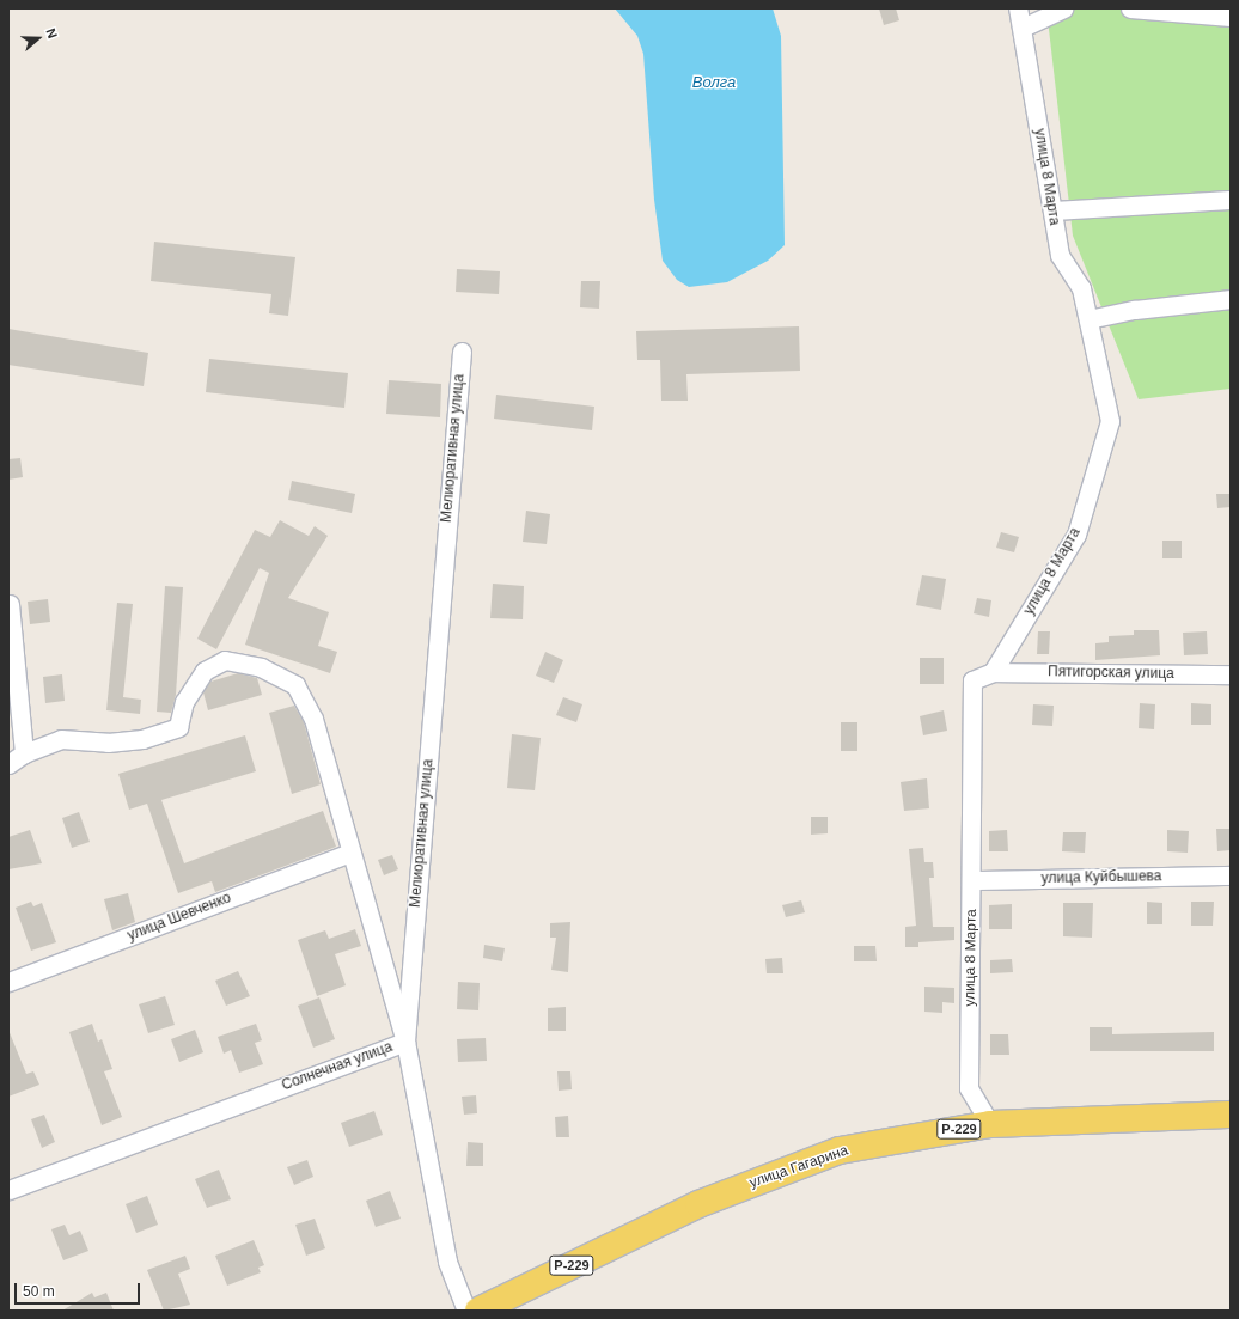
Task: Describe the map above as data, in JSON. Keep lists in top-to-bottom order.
{
  "streets": {
    "main road": ["Р-229", "улица Гагарина"],
    "street": [
      "улица 8 Марта",
      "Мелиоративная улица",
      "Пятигорская улица",
      "улица Куйбышева",
      "улица Шевченко",
      "Солнечная улица"
    ]
  },
  "crossings": [
    ["улица 8 Марта", "Пятигорская улица"],
    ["улица 8 Марта", "улица Куйбышева"],
    ["улица 8 Марта", "улица Гагарина"],
    ["Мелиоративная улица", "Солнечная улица"],
    ["улица Шевченко", "Солнечная улица"]
  ],
  "water": ["Волга"],
  "scale_bar": "50 m",
  "north": "right"
}
